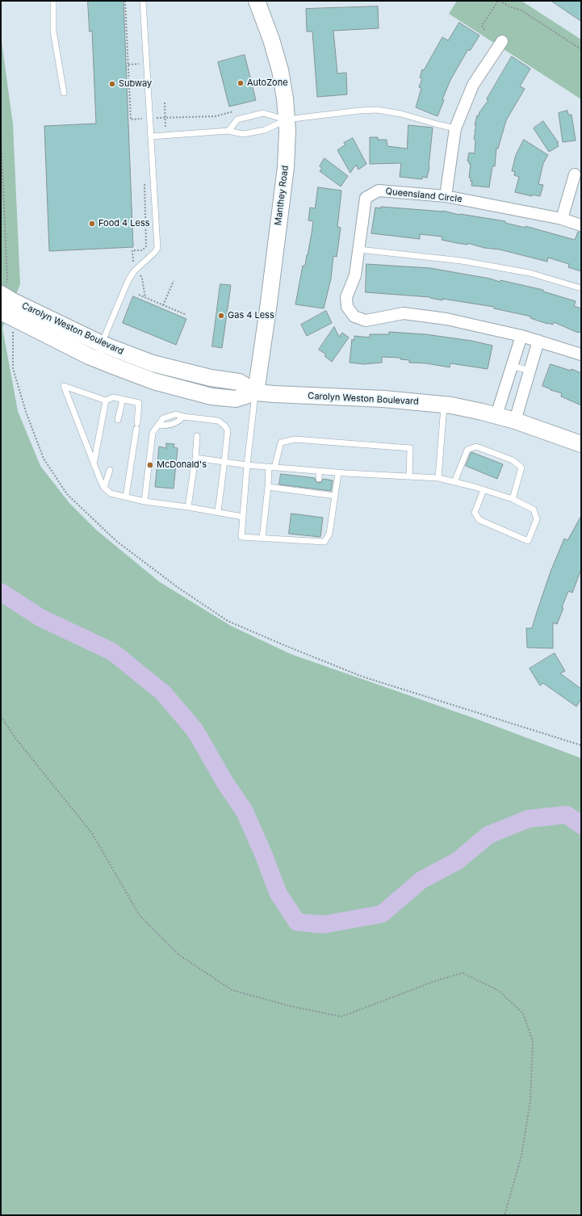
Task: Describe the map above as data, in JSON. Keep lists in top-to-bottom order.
{
  "streets": {
    "street": ["Manthey Road", "Queensland Circle", "Carolyn Weston Boulevard"]
  },
  "crossings": [
    ["Manthey Road", "Carolyn Weston Boulevard"]
  ],
  "places": [
    "AutoZone",
    "Subway",
    "Food 4 Less",
    "Gas 4 Less",
    "McDonald's"
  ]
}
